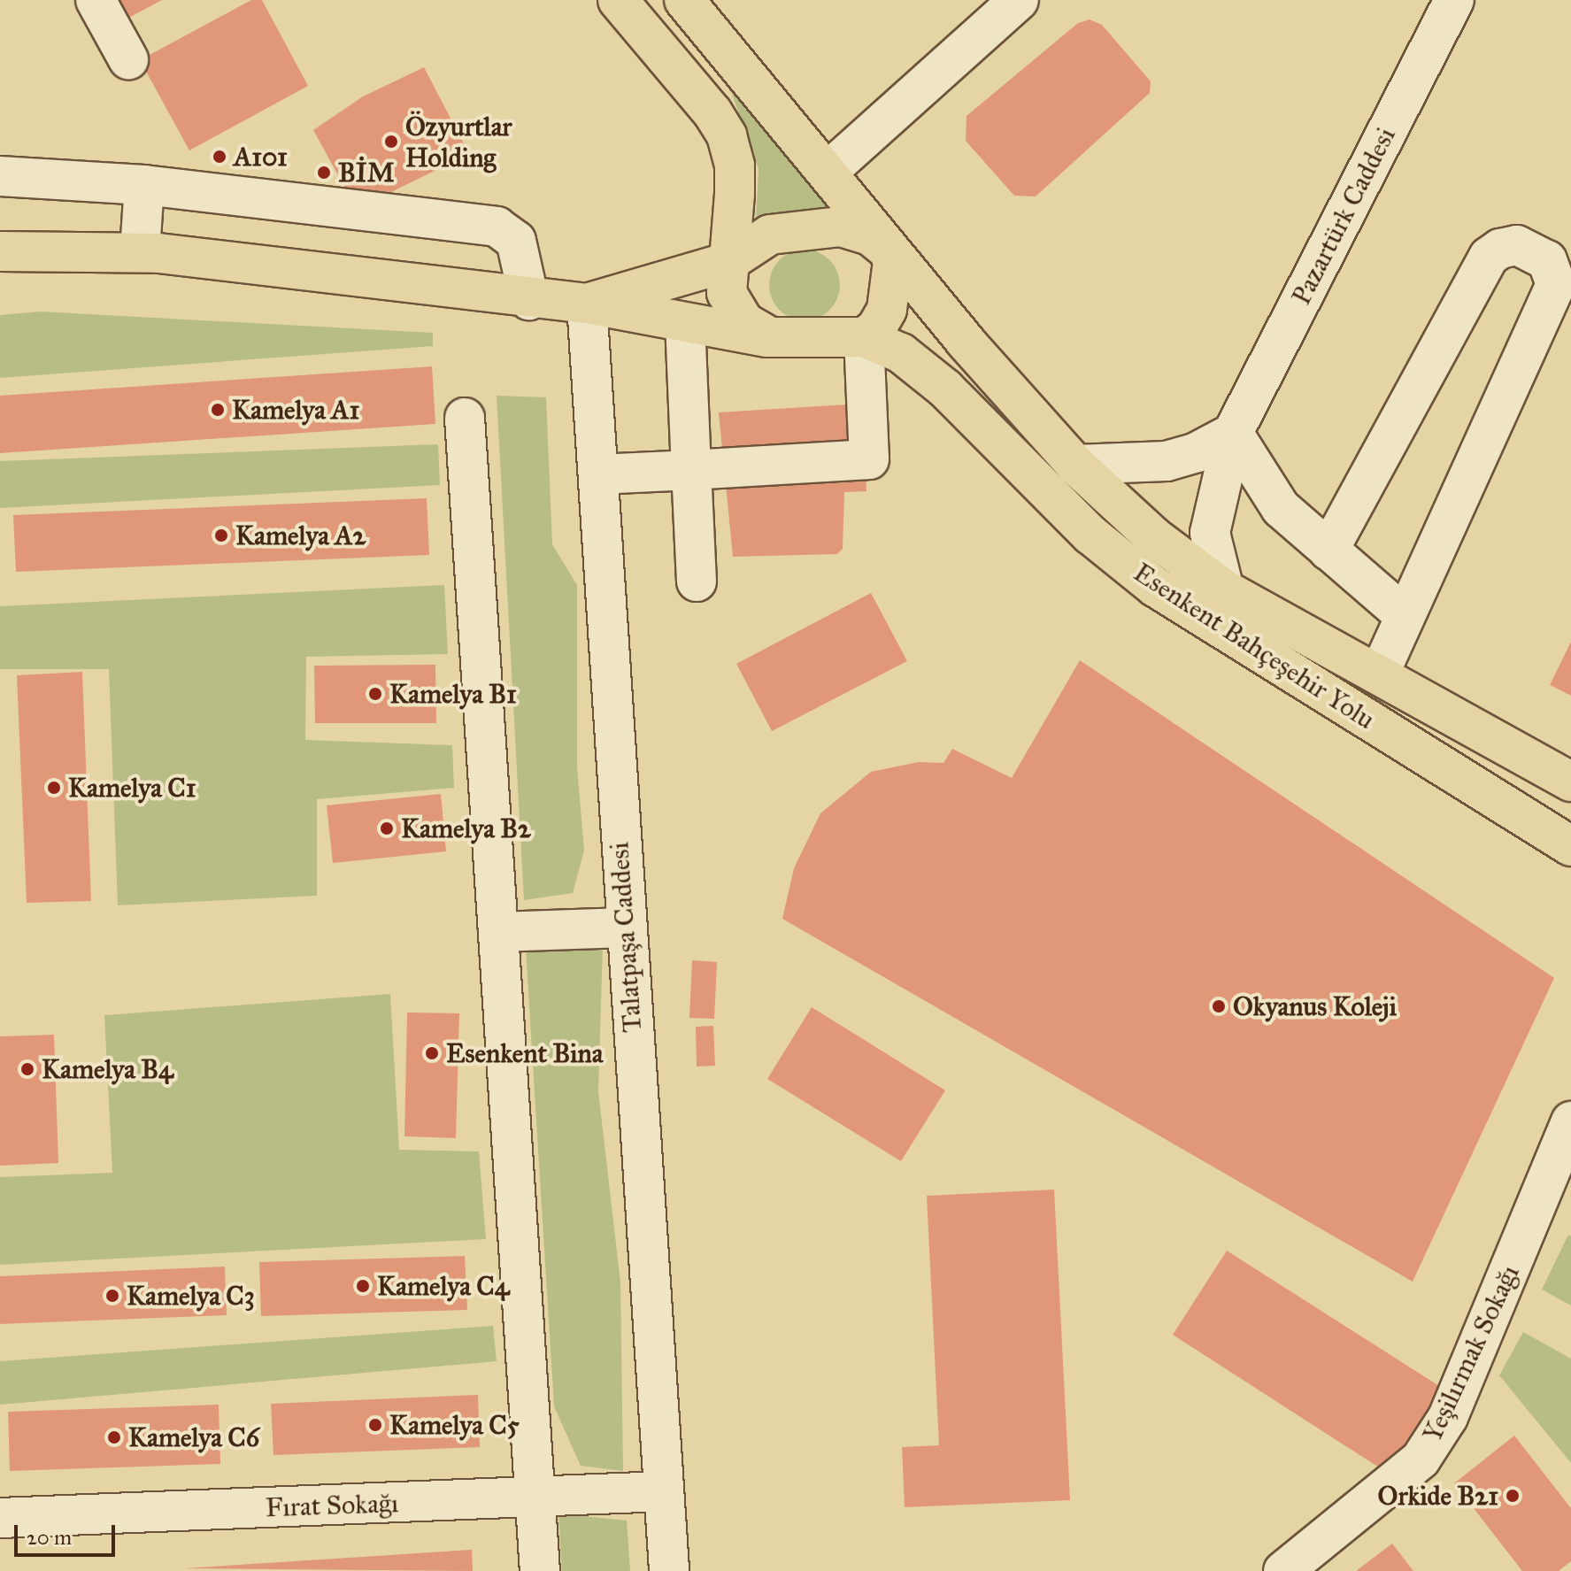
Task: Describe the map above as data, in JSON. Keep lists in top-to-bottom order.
{
  "streets": {
    "main road": ["Esenkent Bahçeşehir Yolu"],
    "street": [
      "Pazartürk Caddesi",
      "Talatpaşa Caddesi",
      "Yeşilırmak Sokağı",
      "Fırat Sokağı"
    ]
  },
  "crossings": [
    ["Pazartürk Caddesi", "Esenkent Bahçeşehir Yolu"],
    ["Talatpaşa Caddesi", "Fırat Sokağı"]
  ],
  "places": [
    "Özyurtlar Holding",
    "A101",
    "BİM",
    "Kamelya A1",
    "Kamelya A2",
    "Kamelya B1",
    "Kamelya C1",
    "Kamelya B2",
    "Okyanus Koleji",
    "Esenkent Bina",
    "Kamelya B4",
    "Kamelya C4",
    "Kamelya C3",
    "Kamelya C5",
    "Kamelya C6",
    "Orkide B21"
  ],
  "scale_bar": "20 m"
}
